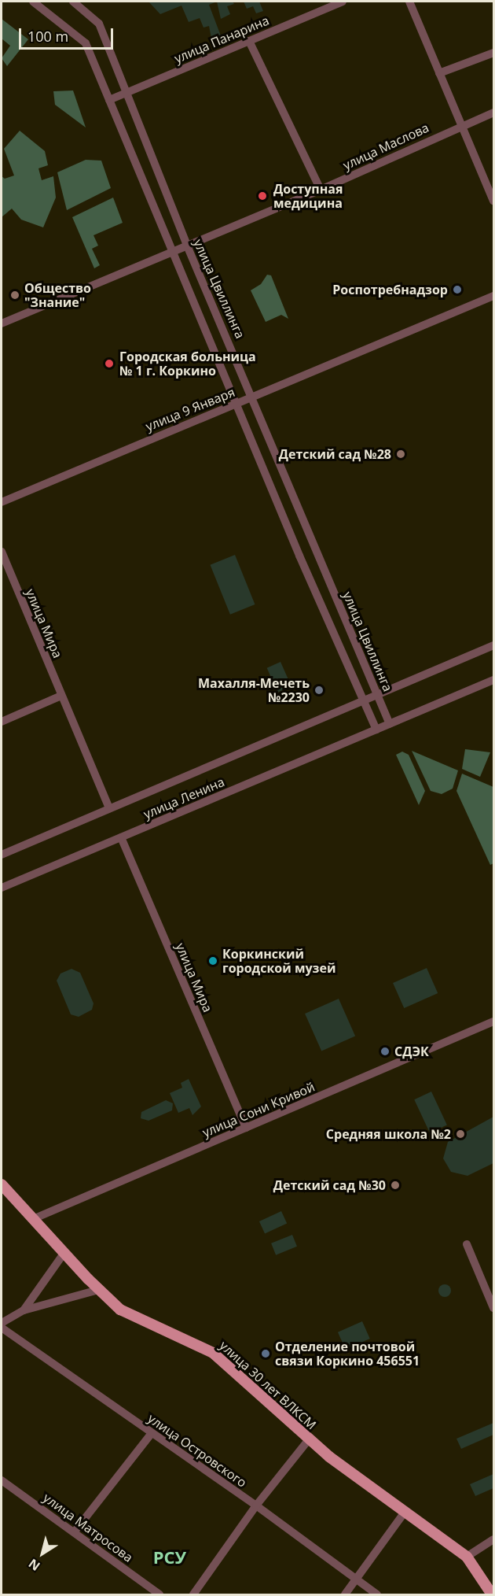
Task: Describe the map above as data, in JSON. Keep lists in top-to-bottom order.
{
  "streets": {
    "main road": ["улица 30 лет ВЛКСМ"],
    "street": [
      "улица Панарина",
      "улица Маслова",
      "улица Цвиллинга",
      "улица 9 Января",
      "улица Мира",
      "улица Ленина",
      "улица Сони Кривой",
      "улица Островского",
      "улица Матросова"
    ]
  },
  "crossings": [
    ["улица Панарина", "улица Цвиллинга"],
    ["улица Маслова", "улица Цвиллинга"],
    ["улица Цвиллинга", "улица 9 Января"],
    ["улица Цвиллинга", "улица Ленина"],
    ["улица Мира", "улица Ленина"],
    ["улица Мира", "улица Сони Кривой"],
    ["улица Сони Кривой", "улица 30 лет ВЛКСМ"]
  ],
  "districts": ["РСУ"],
  "places": [
    "Доступная медицина",
    "Роспотребнадзор",
    "Общество \"Знание\"",
    "Городская больница № 1 г. Коркино",
    "Детский сад №28",
    "Махалля-Мечеть №2230",
    "Коркинский городской музей",
    "СДЭК",
    "Средняя школа №2",
    "Детский сад №30",
    "Отделение почтовой связи Коркино 456551"
  ],
  "scale_bar": "100 m",
  "north": "bottom left"
}
